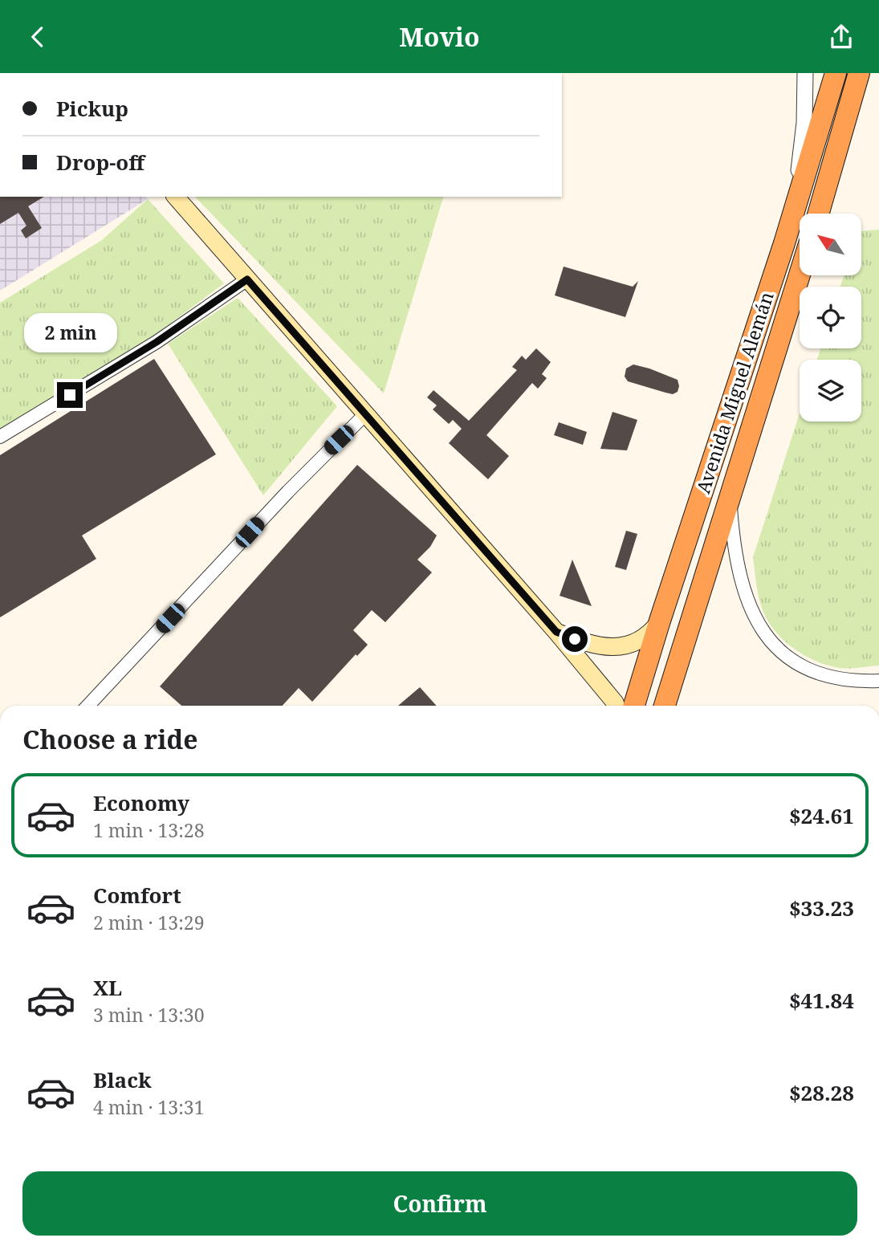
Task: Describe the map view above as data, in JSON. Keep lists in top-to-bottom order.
{
  "streets": {
    "highway": ["Avenida Miguel Alemán"]
  },
  "north": "top left",
  "page": {
    "header": "Movio",
    "banner": ["Pickup", "Drop-off"],
    "bubble": "2 min",
    "heading": "Choose a ride",
    "list": [
      {
        "name": "Economy",
        "note": "1 min · 13:28",
        "value": "$24.61"
      },
      {
        "name": "Comfort",
        "note": "2 min · 13:29",
        "value": "$33.23"
      },
      {
        "name": "XL",
        "note": "3 min · 13:30",
        "value": "$41.84"
      },
      {
        "name": "Black",
        "note": "4 min · 13:31",
        "value": "$28.28"
      }
    ],
    "buttons": "Confirm"
  }
}
